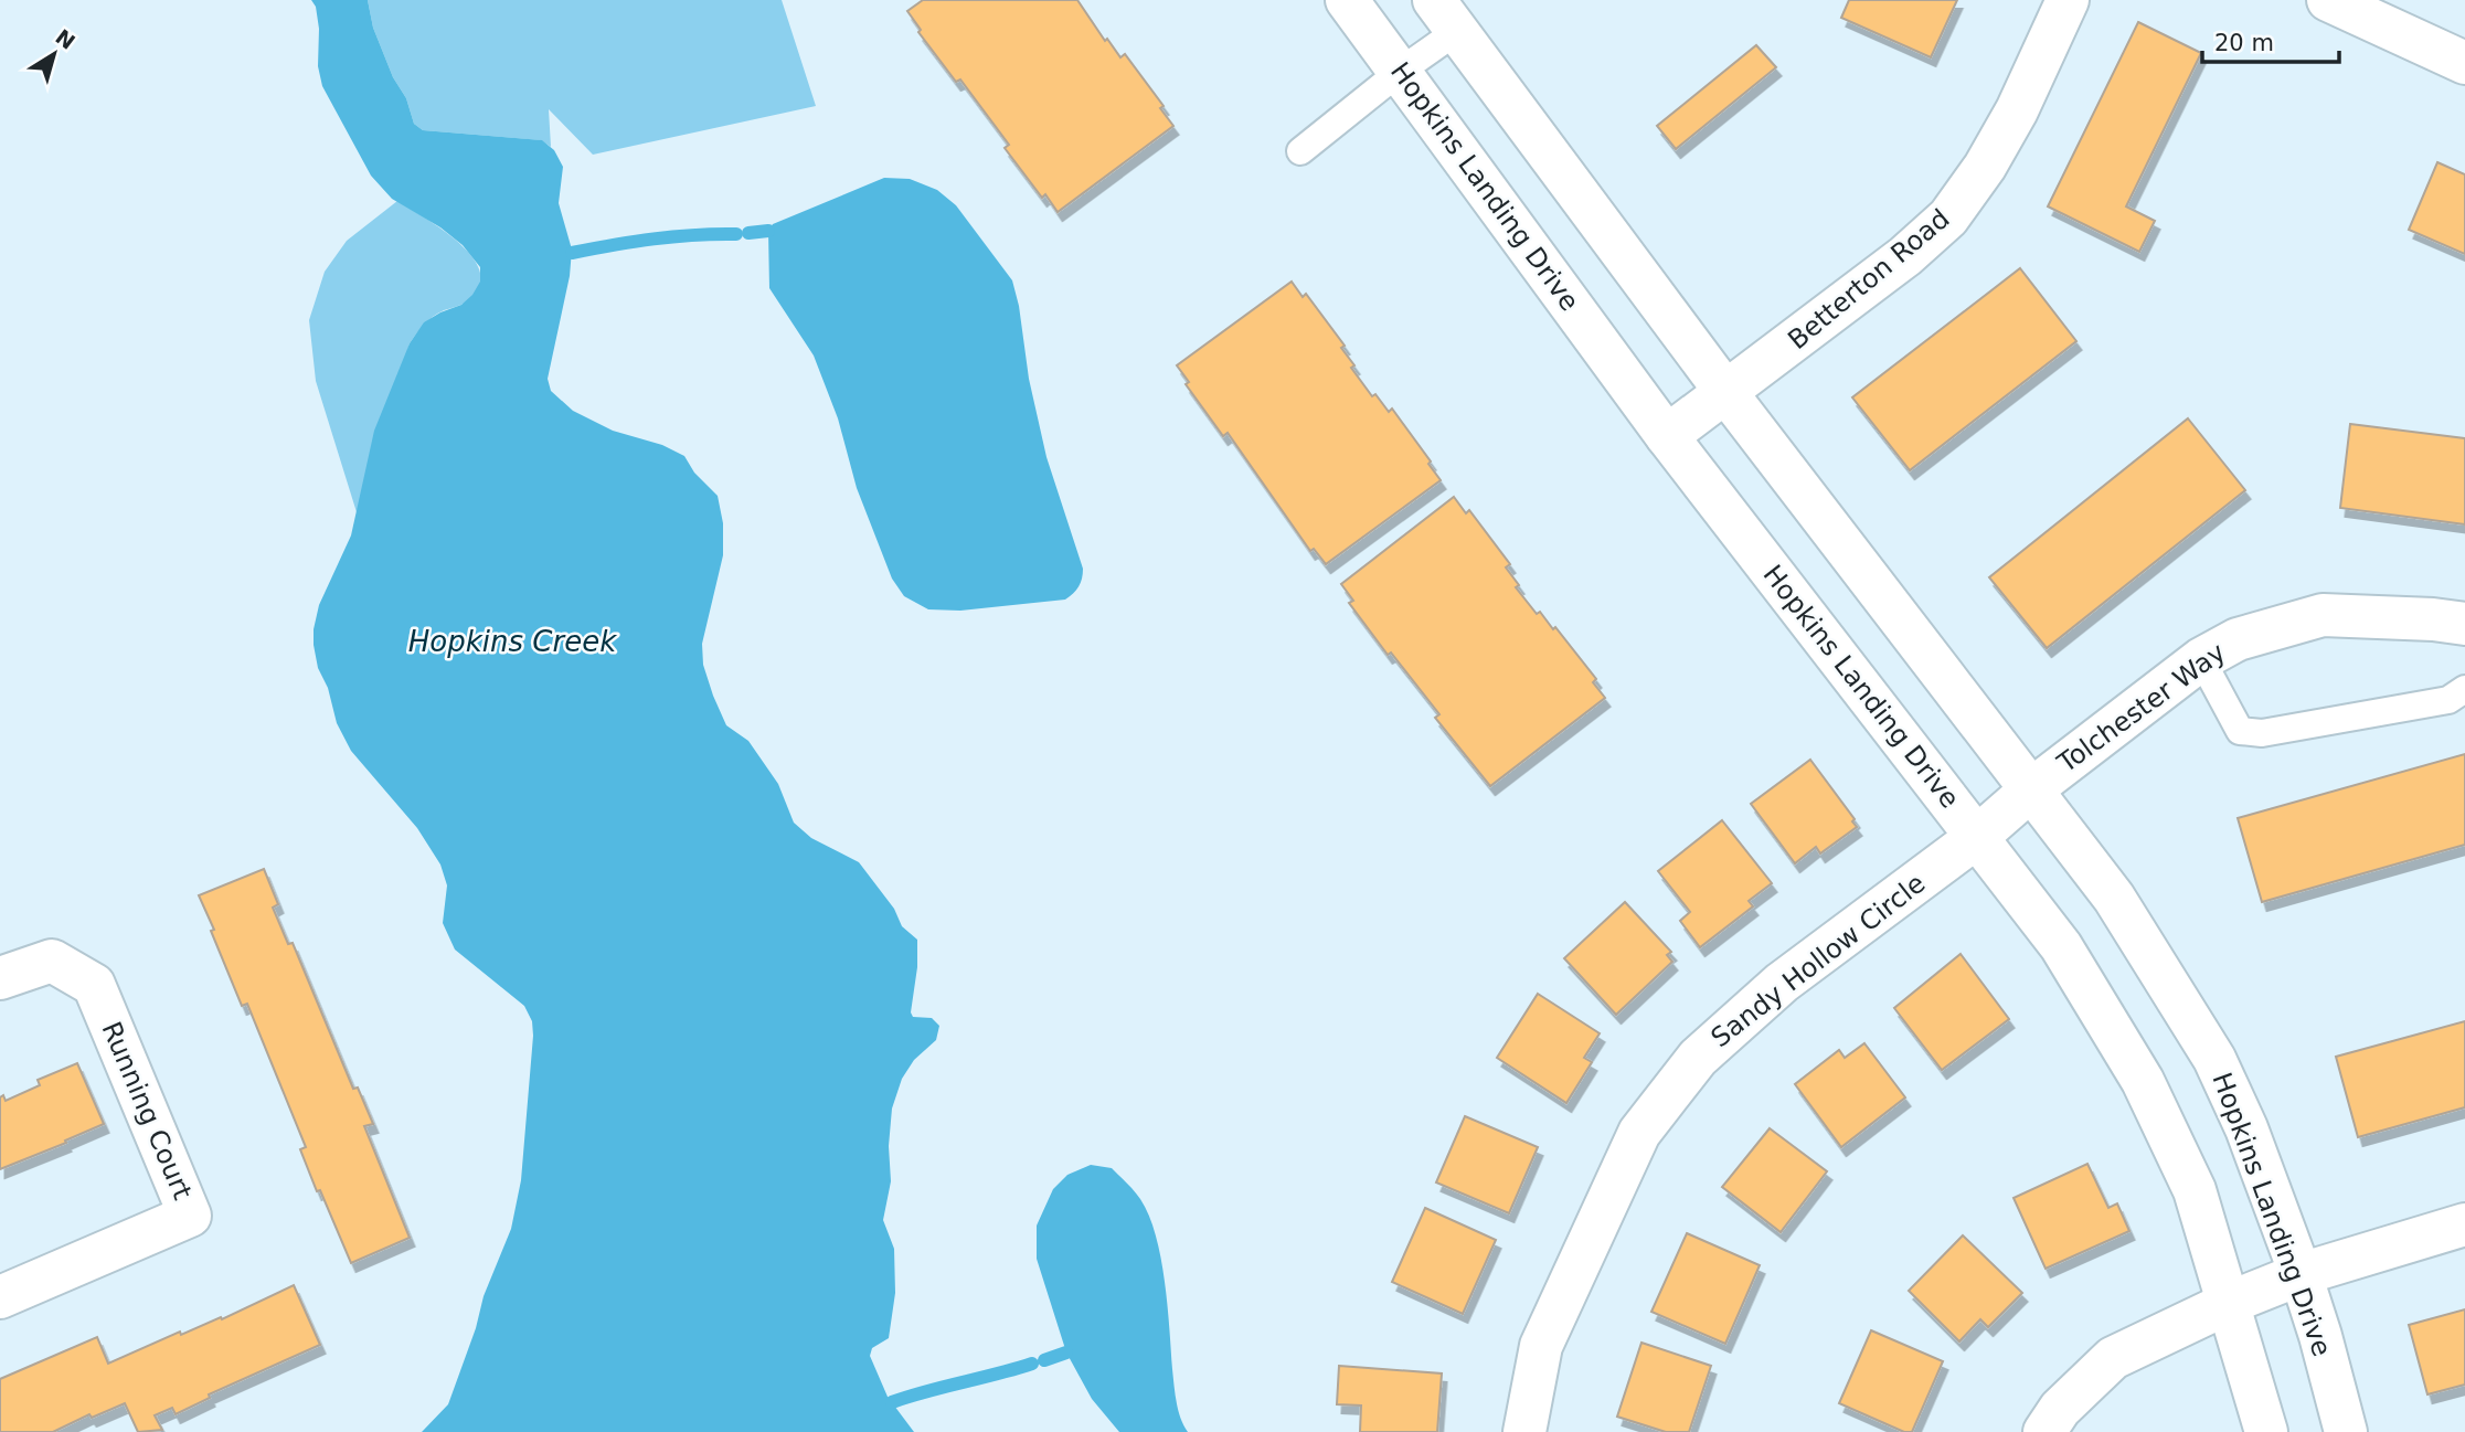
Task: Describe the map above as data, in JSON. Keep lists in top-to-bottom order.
{
  "streets": {
    "street": [
      "Hopkins Landing Drive",
      "Betterton Road",
      "Tolchester Way",
      "Sandy Hollow Circle",
      "Running Court"
    ]
  },
  "crossings": [
    ["Hopkins Landing Drive", "Betterton Road"],
    ["Hopkins Landing Drive", "Tolchester Way"],
    ["Hopkins Landing Drive", "Sandy Hollow Circle"],
    ["Tolchester Way", "Sandy Hollow Circle"]
  ],
  "water": ["Hopkins Creek"],
  "scale_bar": "20 m",
  "north": "top right"
}
